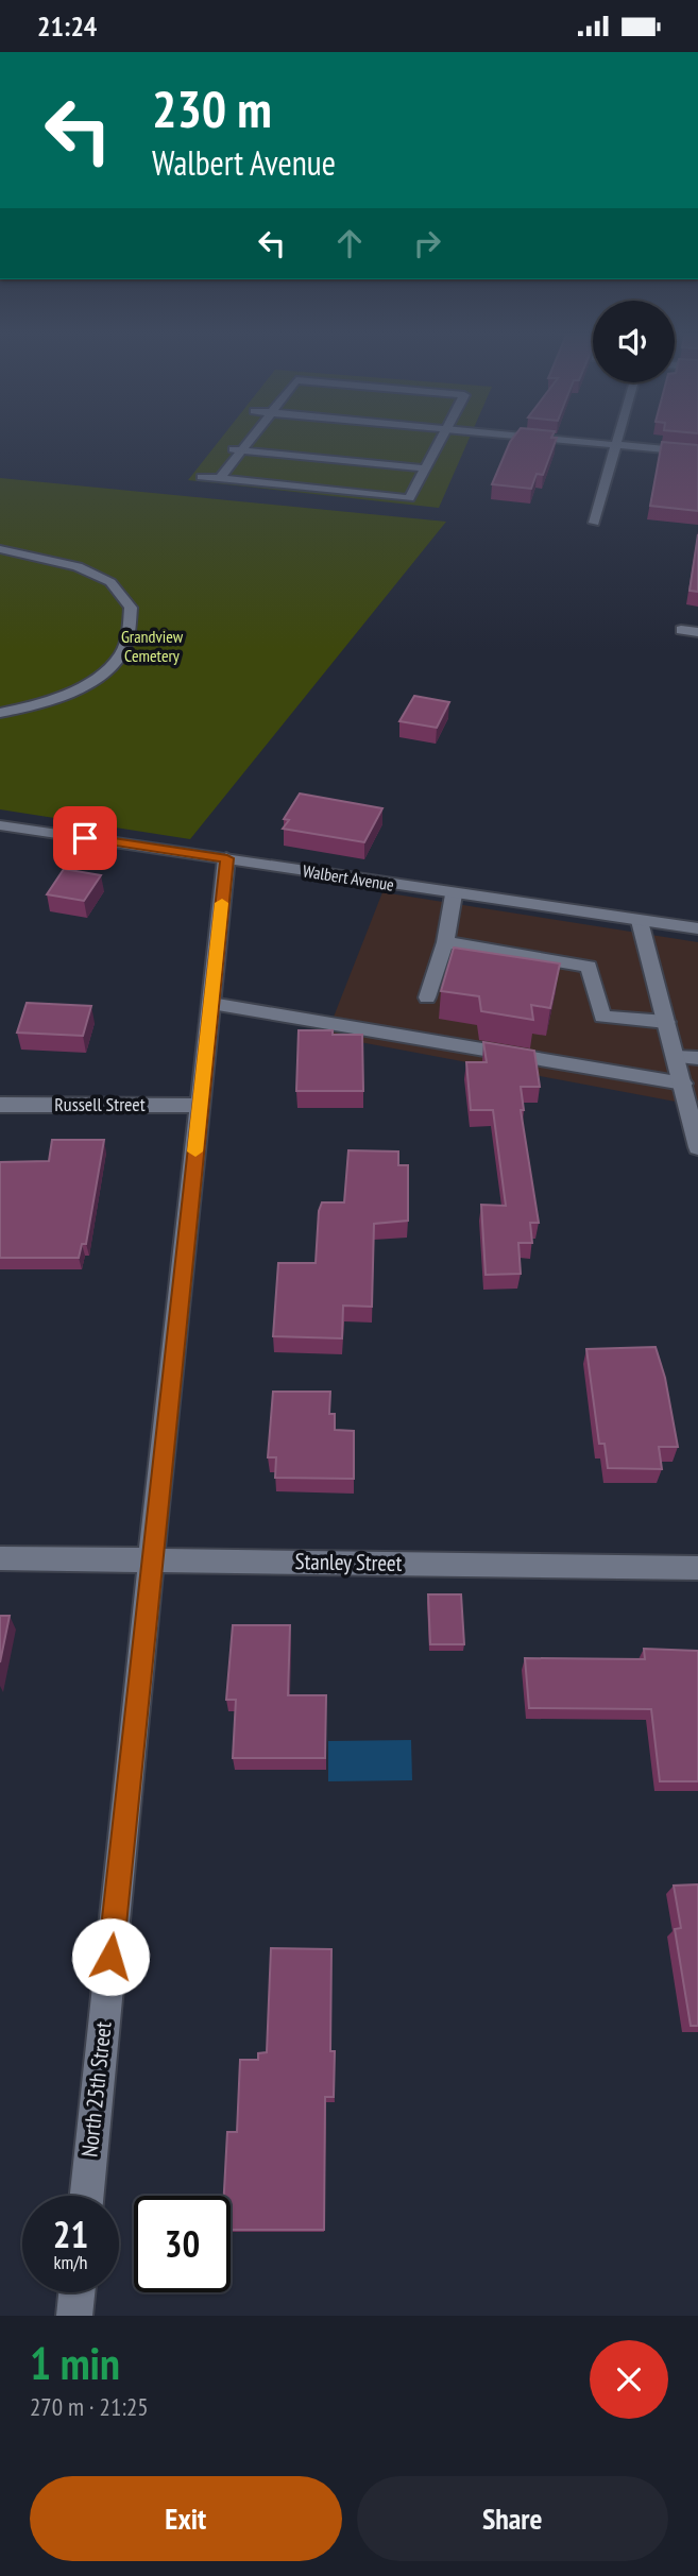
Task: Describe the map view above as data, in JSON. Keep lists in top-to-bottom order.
{
  "streets": {
    "street": [
      "Walbert Avenue",
      "Russell Street",
      "Stanley Street",
      "North 25th Street"
    ]
  },
  "crossings": [
    ["Walbert Avenue", "North 25th Street"],
    ["Russell Street", "North 25th Street"],
    ["Stanley Street", "North 25th Street"]
  ],
  "parks": ["Grandview Cemetery"],
  "page": {
    "status": "21:24",
    "turn": ["230 m", "Walbert Avenue"],
    "speed": "21 km/h",
    "limit": "30",
    "heading": ["1 min", "270 m · 21:25"],
    "buttons": ["Exit", "Share"]
  }
}
